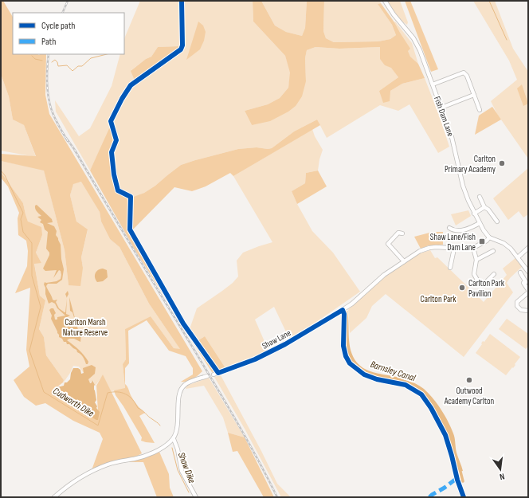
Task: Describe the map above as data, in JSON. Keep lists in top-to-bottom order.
{
  "streets": {
    "street": ["Fish Dam Lane", "Shaw Lane"]
  },
  "crossings": [
    ["Fish Dam Lane", "Shaw Lane"]
  ],
  "water": ["Barnsley Canal", "Cudworth Dike", "Shaw Dike"],
  "parks": ["Carlton Park", "Carlton Marsh Nature Reserve"],
  "places": {
    "other": ["Carlton Primary Academy", "Carlton Park Pavilion", "Outwood Academy Carlton"],
    "transit": ["Shaw Lane/Fish Dam Lane"]
  },
  "legend": ["Cycle path", "Path"],
  "north": "bottom"
}
